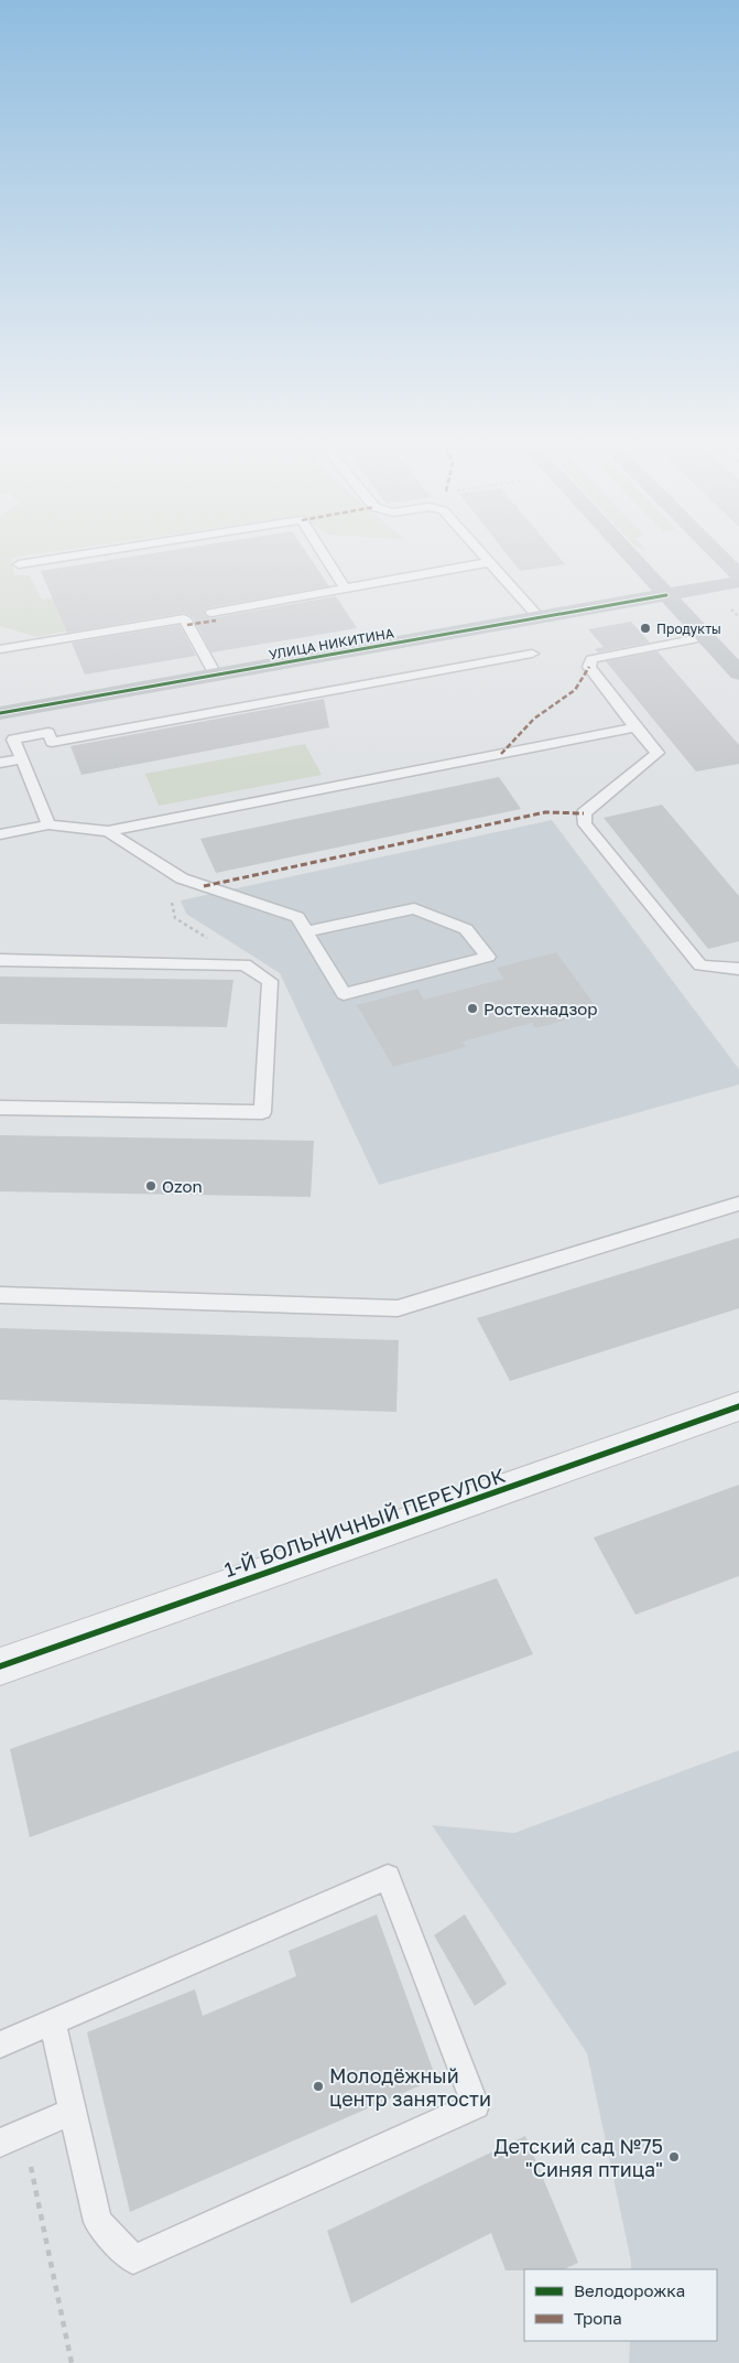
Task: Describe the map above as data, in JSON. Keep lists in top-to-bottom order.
{
  "streets": {
    "main road": ["УЛИЦА НИКИТИНА"],
    "street": ["1-Й БОЛЬНИЧНЫЙ ПЕРЕУЛОК"]
  },
  "places": [
    "Продукты",
    "Ростехнадзор",
    "Ozon",
    "Молодёжный центр занятости",
    "Детский сад №75 \"Синяя птица\""
  ],
  "legend": ["Велодорожка", "Тропа"]
}
